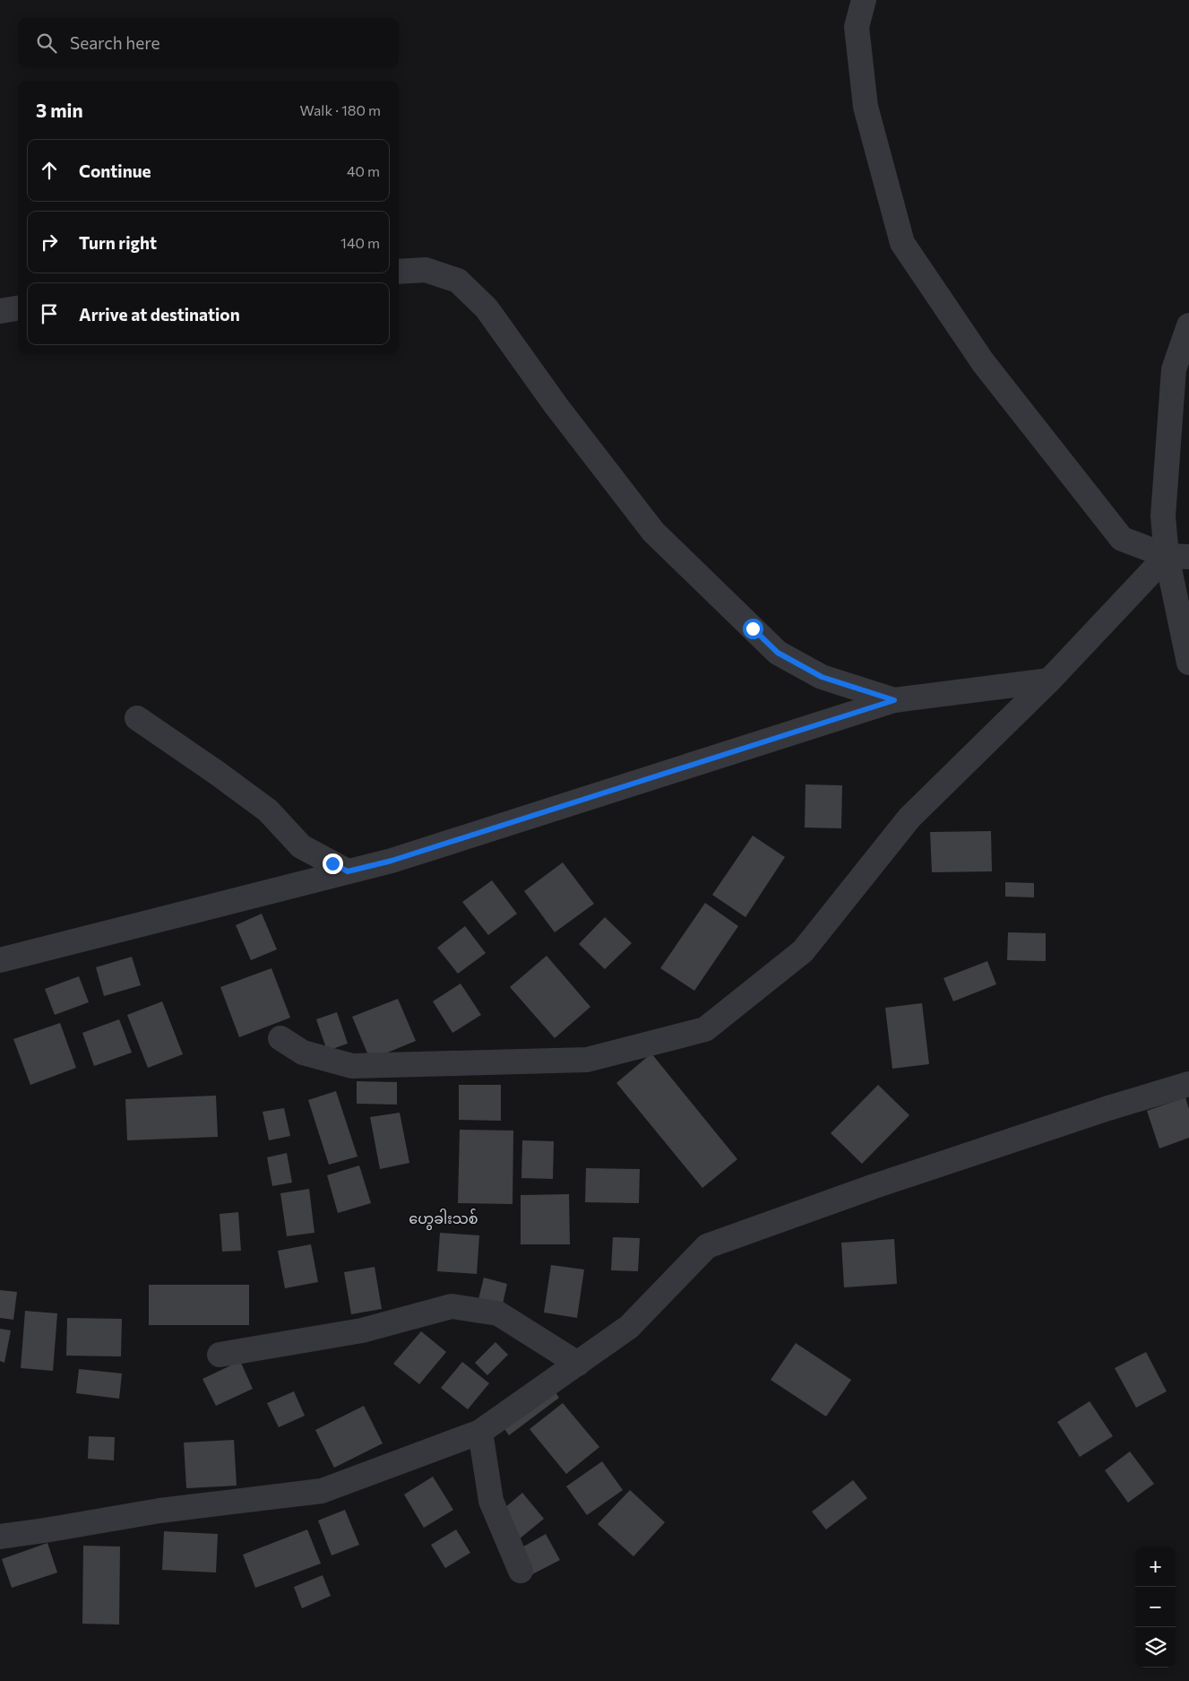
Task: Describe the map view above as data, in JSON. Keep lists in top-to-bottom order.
{
  "districts": ["ဟွေခါးသစ်"],
  "page": {
    "search": "Search here",
    "heading": ["3 min", "Walk · 180 m"],
    "list": [
      ["Continue", "40 m"],
      ["Turn right", "140 m"],
      "Arrive at destination"
    ],
    "map_buttons": ["+", "−"]
  }
}
